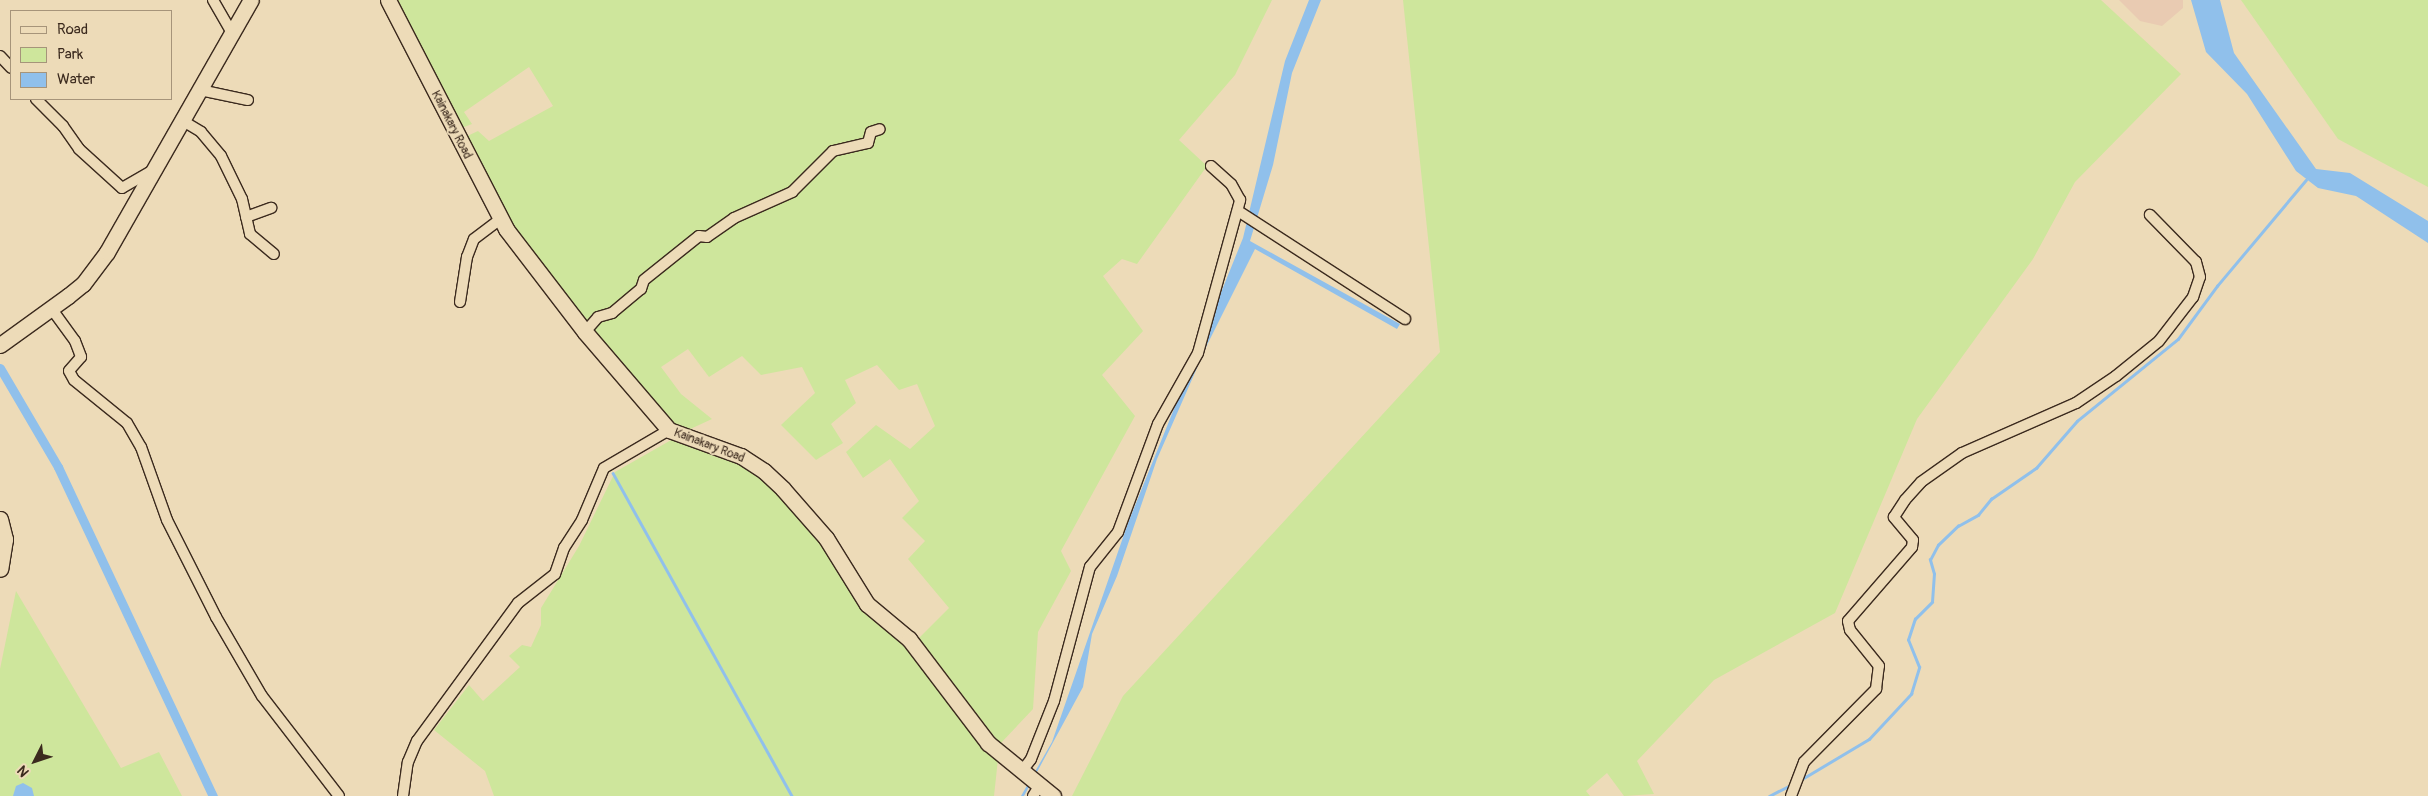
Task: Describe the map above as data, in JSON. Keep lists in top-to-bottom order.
{
  "streets": {
    "main road": ["Kainakary Road"]
  },
  "legend": ["Road", "Park", "Water"],
  "north": "bottom left"
}
